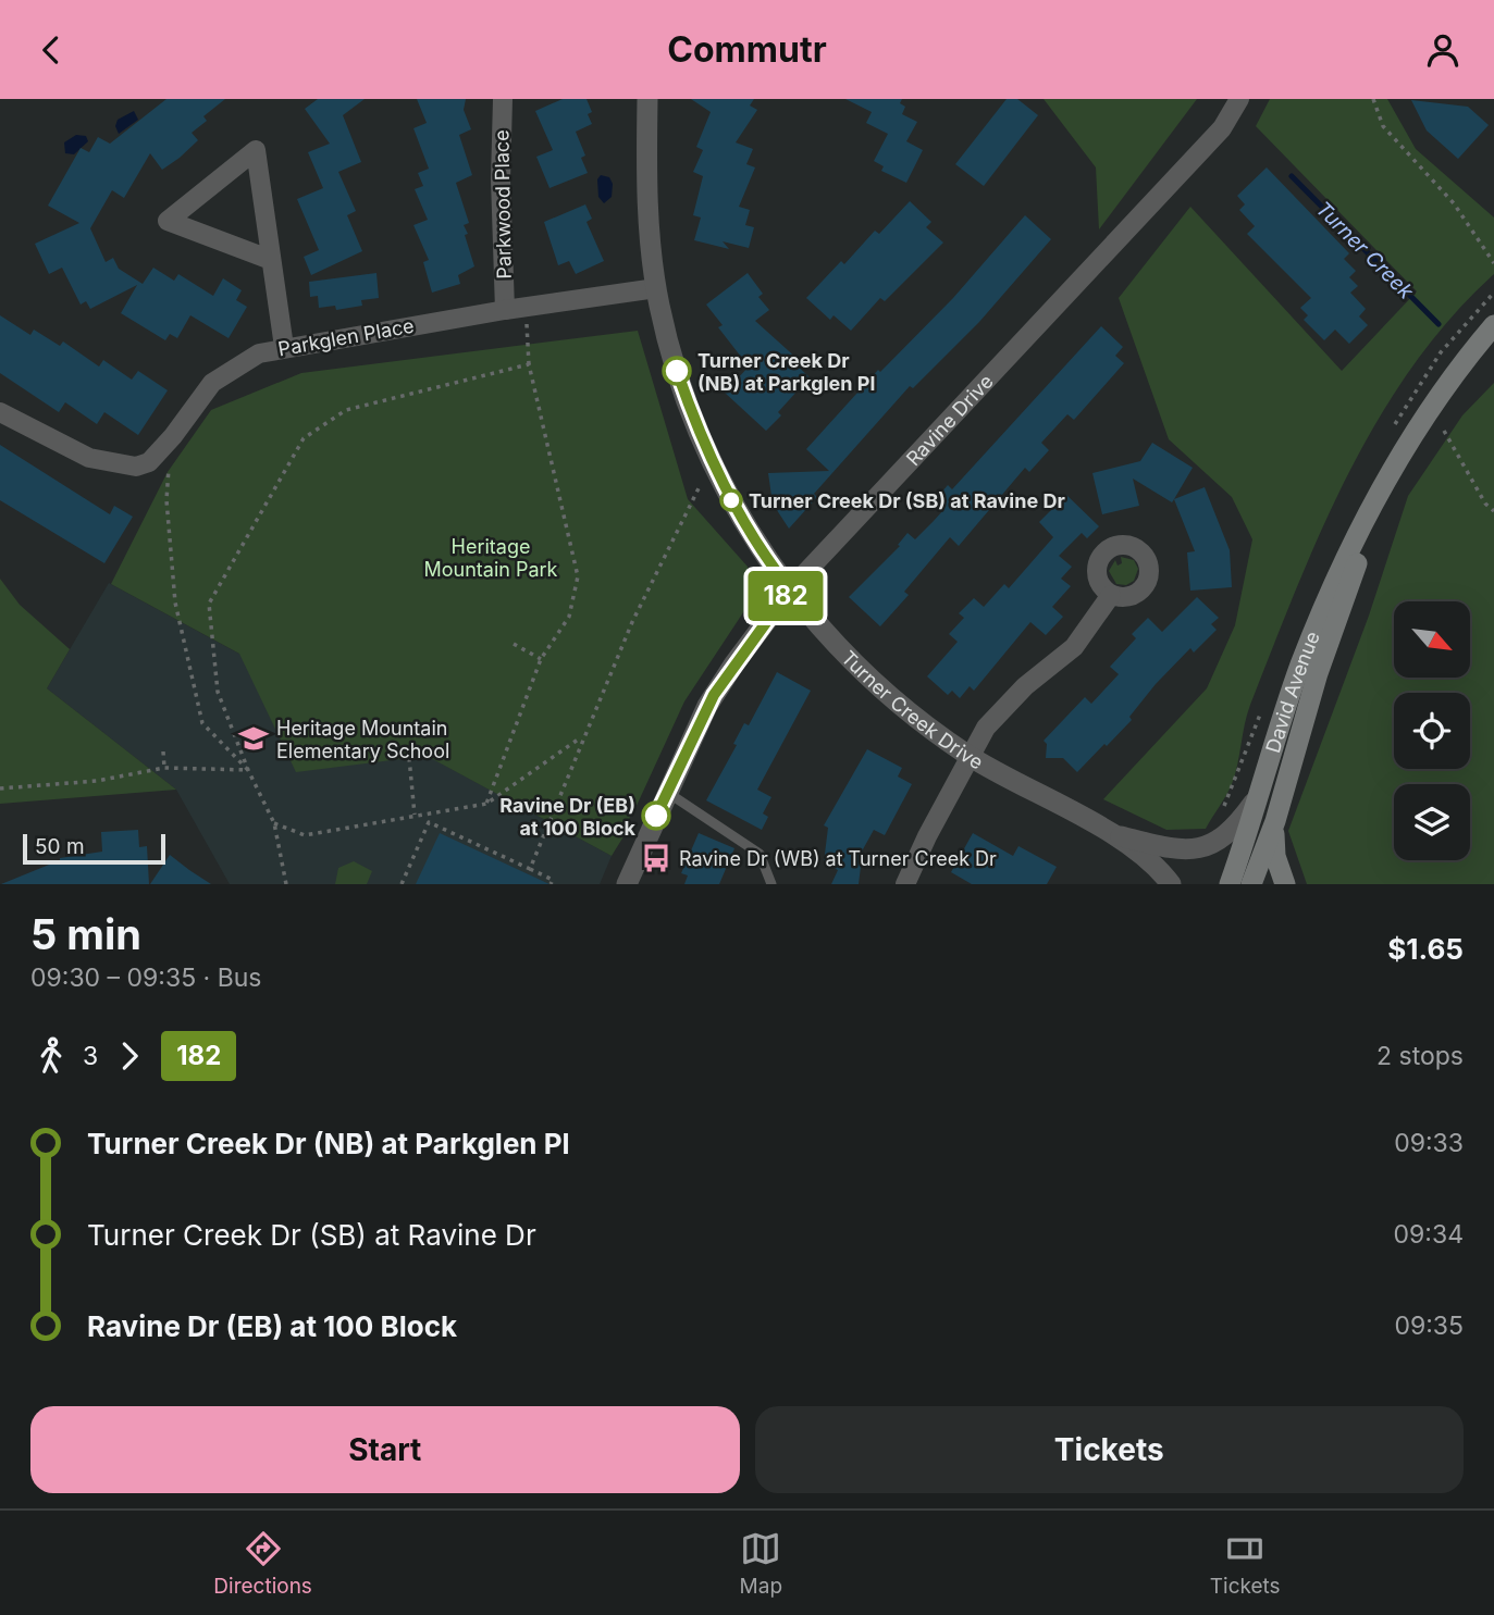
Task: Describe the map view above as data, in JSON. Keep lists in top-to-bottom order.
{
  "streets": {
    "main road": ["David Avenue"],
    "street": [
      "Parkwood Place",
      "Parkglen Place",
      "Ravine Drive",
      "Turner Creek Drive"
    ]
  },
  "crossings": [
    ["Parkwood Place", "Parkglen Place"],
    ["Parkglen Place", "Turner Creek Drive"],
    ["Ravine Drive", "Turner Creek Drive"]
  ],
  "water": ["Turner Creek"],
  "parks": ["Heritage Mountain Park"],
  "places": {
    "other": ["Turner Creek Dr (NB) at Parkglen Pl", "Turner Creek Dr (SB) at Ravine Dr", "Ravine Dr (EB) at 100 Block"],
    "school or university": ["Heritage Mountain Elementary School"],
    "bus stop": ["Ravine Dr (WB) at Turner Creek Dr"]
  },
  "lines": ["bus line 182"],
  "scale_bar": "50 m",
  "north": "bottom right",
  "page": {
    "header": "Commutr",
    "on_map": "182",
    "scale": "50 m",
    "heading": ["5 min", "09:30 – 09:35 · Bus", "$1.65"],
    "legs": ["3", "182", "2 stops"],
    "list": [
      {
        "name": "Turner Creek Dr (NB) at Parkglen Pl",
        "value": "09:33"
      },
      {
        "name": "Turner Creek Dr (SB) at Ravine Dr",
        "value": "09:34"
      },
      {
        "name": "Ravine Dr (EB) at 100 Block",
        "value": "09:35"
      }
    ],
    "buttons": ["Start", "Tickets"],
    "tabs": ["Directions", "Map", "Tickets"]
  }
}
